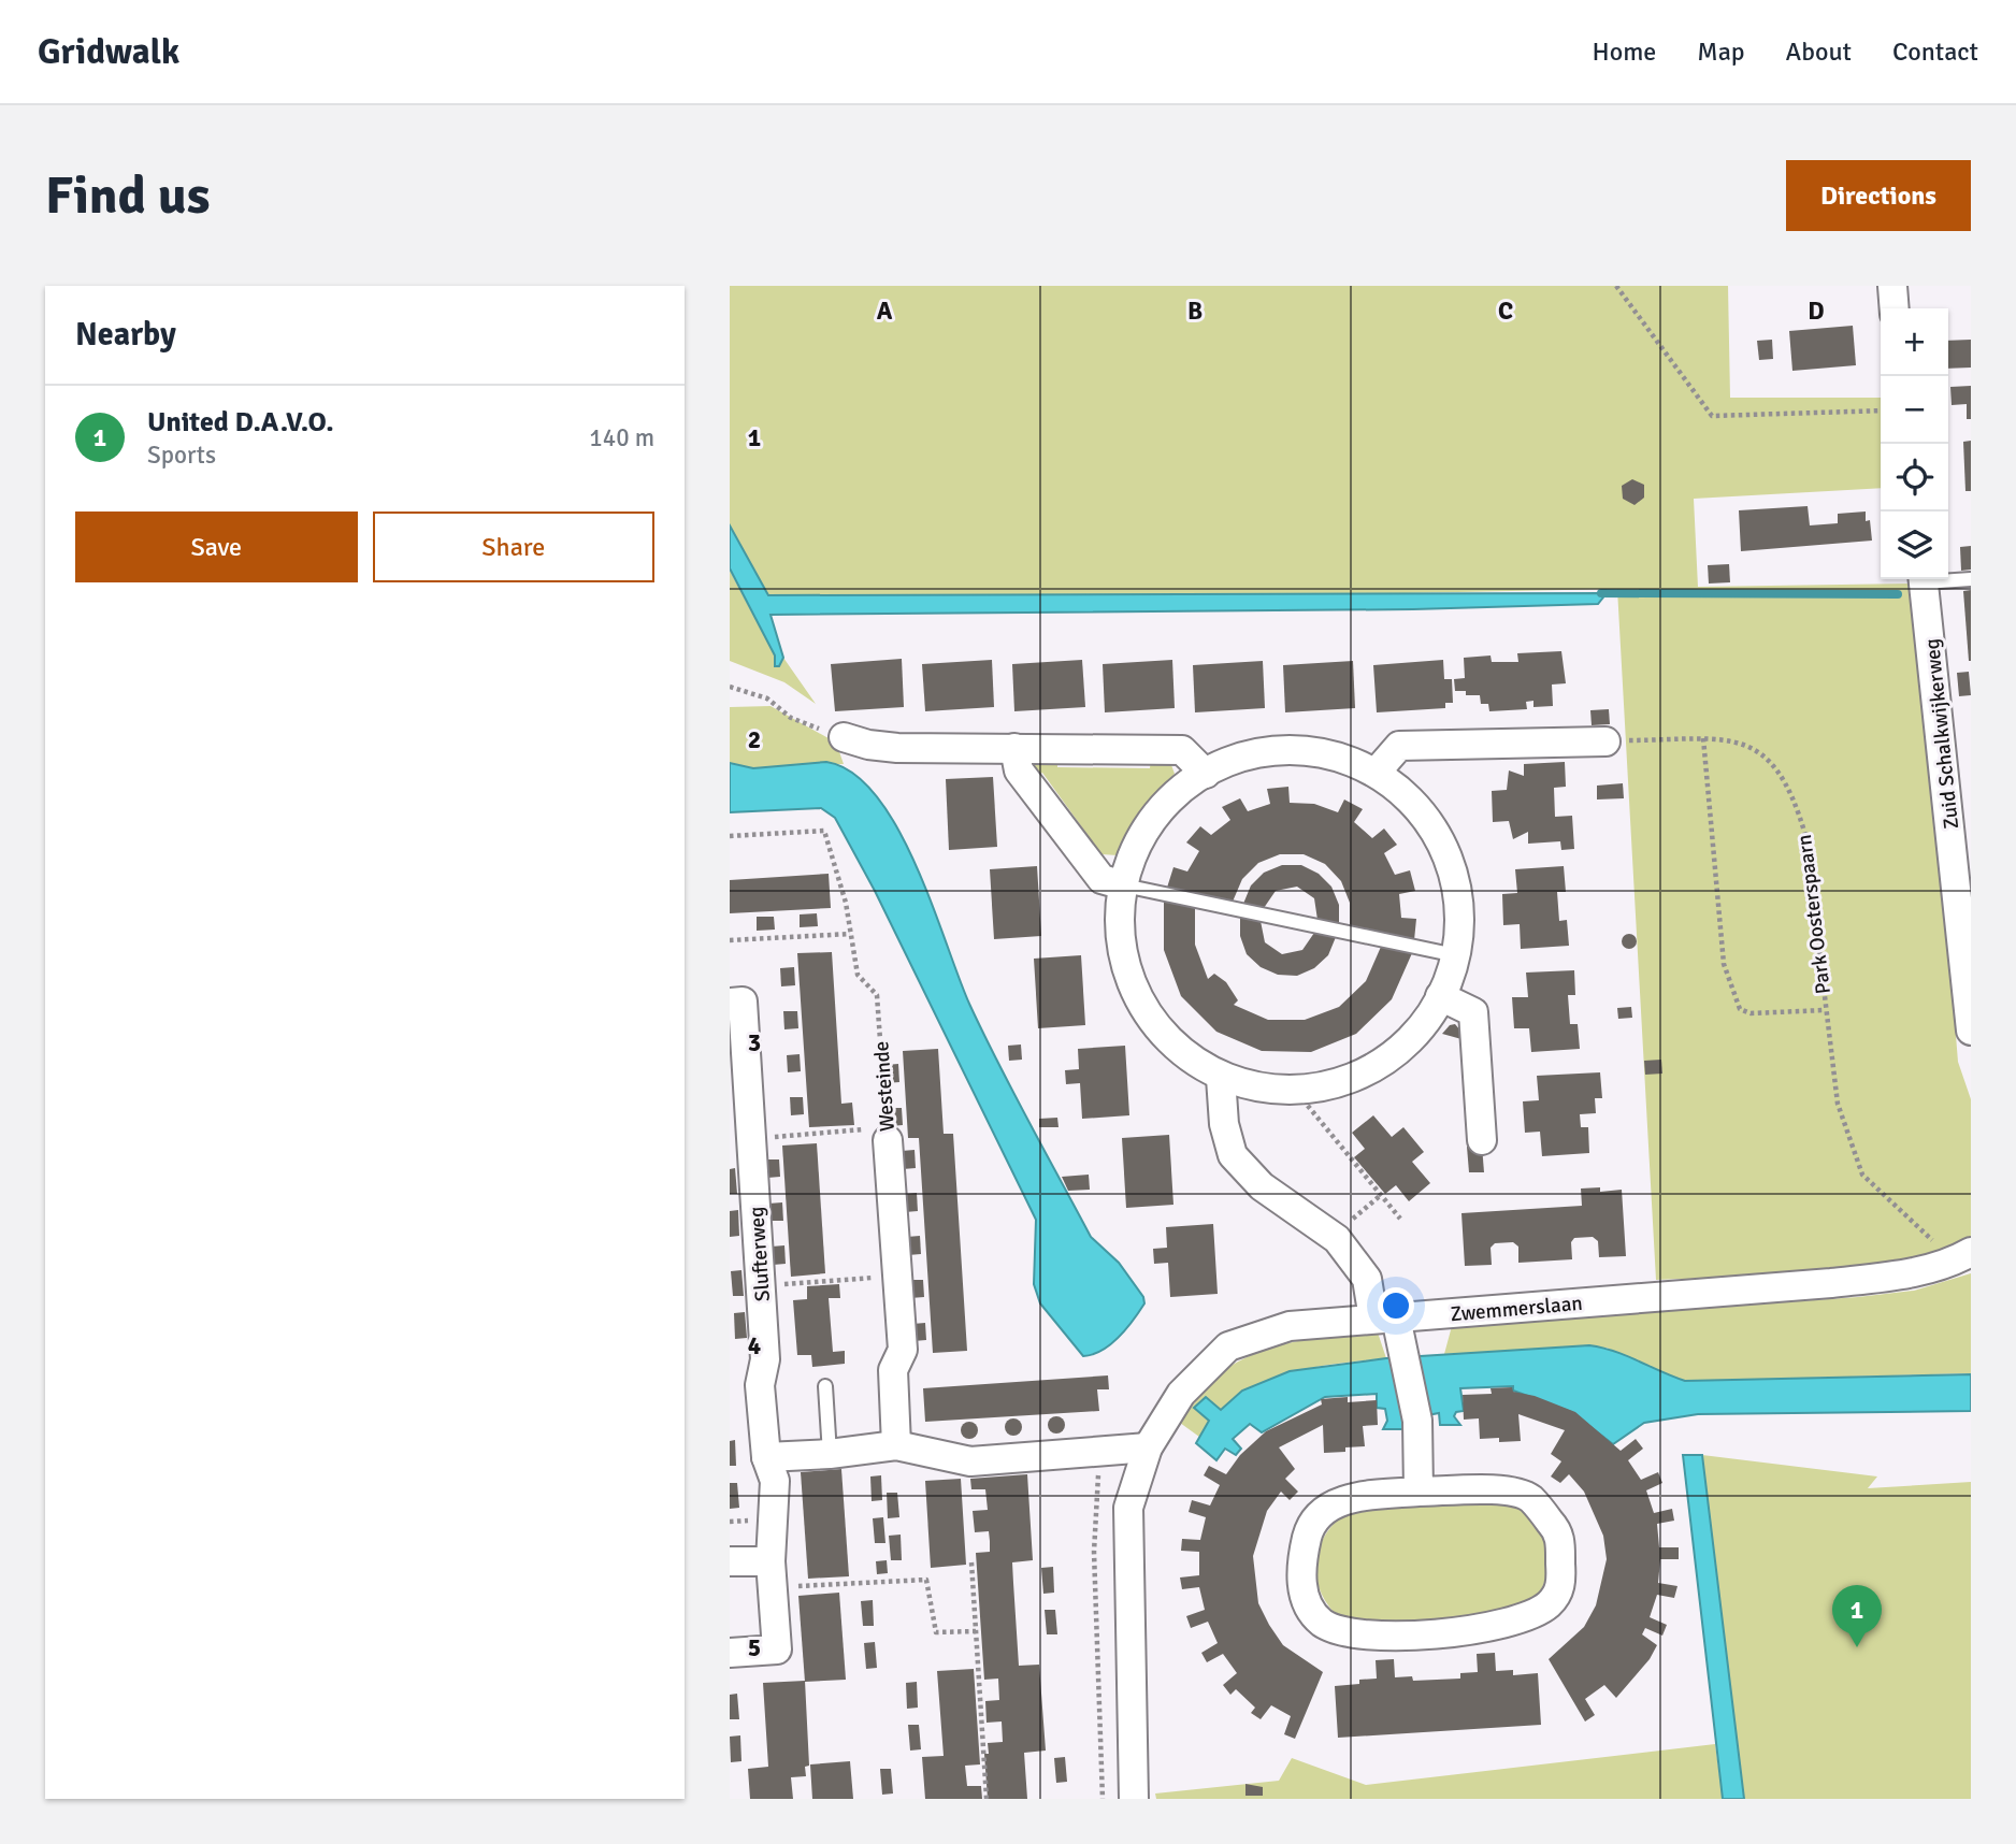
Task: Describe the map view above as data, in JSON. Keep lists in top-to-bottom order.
{
  "streets": {
    "street": [
      "Zuid Schalkwijkerweg",
      "Westeinde",
      "Slufterweg",
      "Zwemmerslaan"
    ],
    "path": ["Park Oosterspaarn"]
  },
  "crossings": [
    ["Park Oosterspaarn", "Zwemmerslaan"]
  ],
  "page": {
    "header": "Gridwalk",
    "nav": [
      "Home",
      "Map",
      "About",
      "Contact"
    ],
    "buttons": [
      "Directions",
      ["Save", "Share"]
    ],
    "title": "Find us",
    "heading": "Nearby",
    "map_buttons": ["+", "−"],
    "list": [
      {
        "mark": "1",
        "name": "United D.A.V.O.",
        "note": "Sports",
        "value": "140 m"
      }
    ],
    "pins": "1"
  },
  "grid": {
    "columns": [
      "A",
      "B",
      "C",
      "D"
    ],
    "rows": [
      "1",
      "2",
      "3",
      "4",
      "5"
    ]
  }
}
